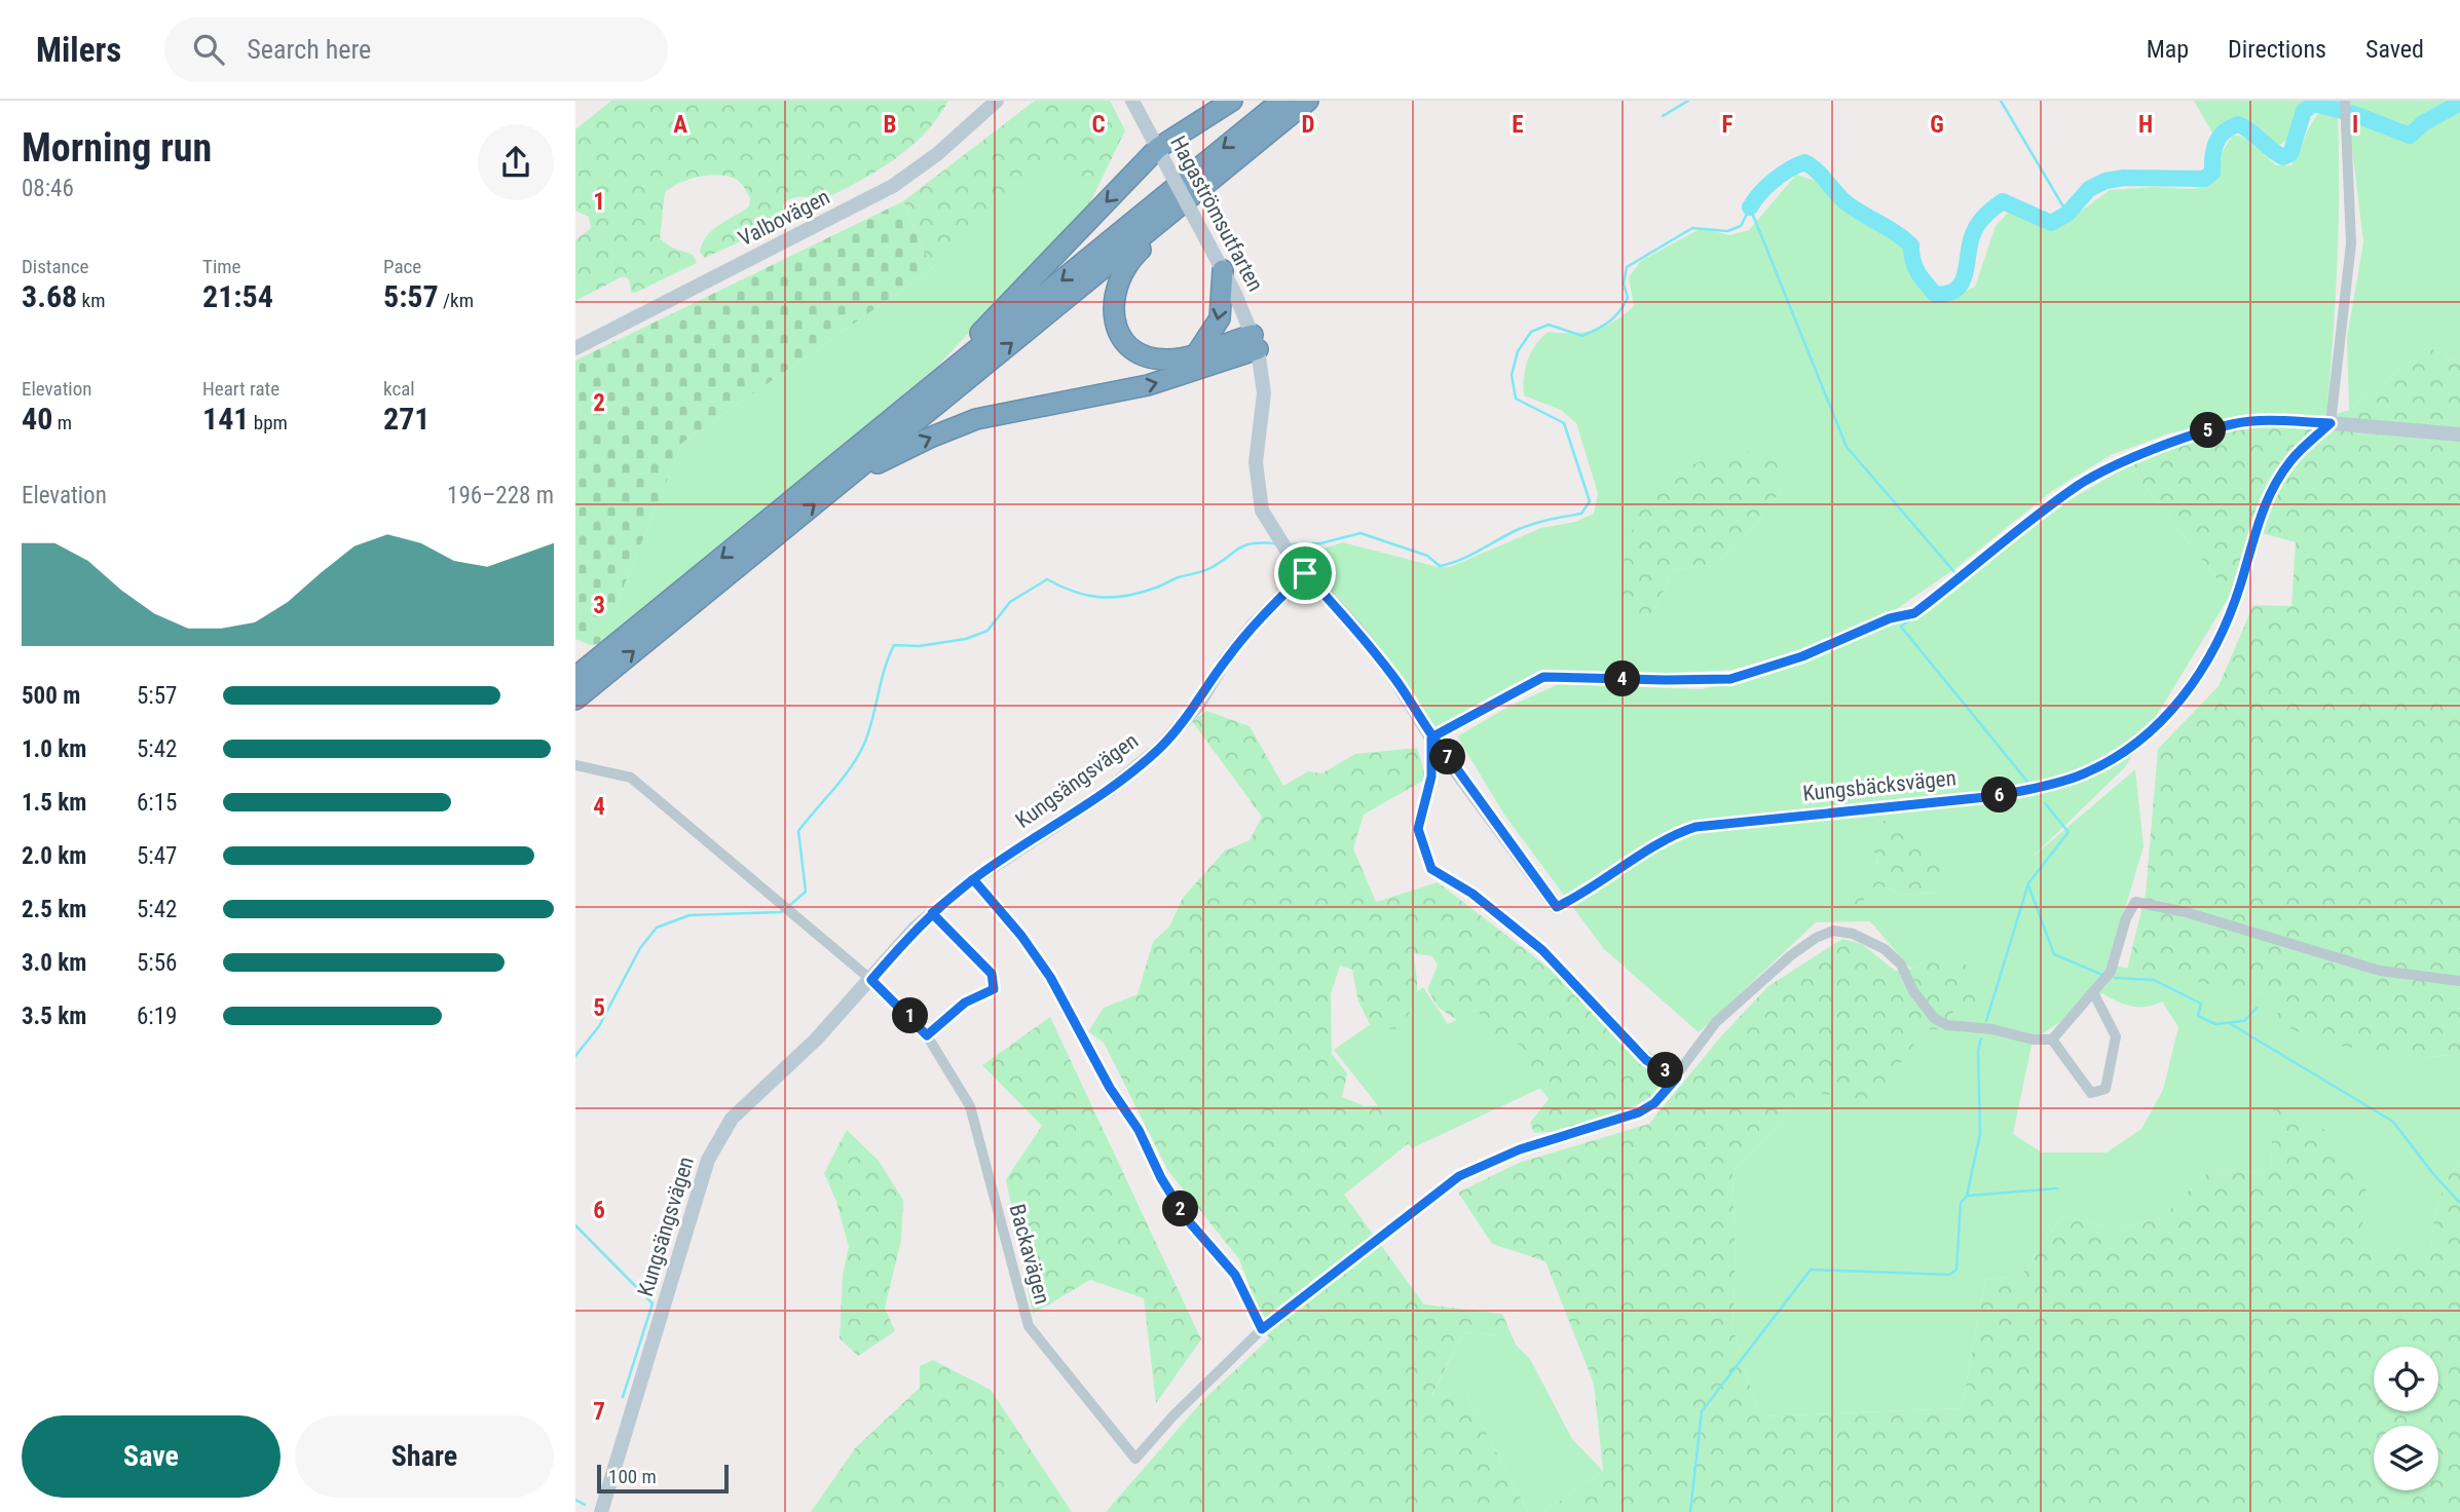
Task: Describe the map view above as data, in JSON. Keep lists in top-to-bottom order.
{
  "streets": {
    "street": [
      "Hagaströmsutfarten",
      "Valbovägen",
      "Kungsängsvägen",
      "Kungsbäcksvägen",
      "Backavägen"
    ]
  },
  "crossings": [
    ["Hagaströmsutfarten", "Kungsängsvägen"],
    ["Hagaströmsutfarten", "Kungsbäcksvägen"],
    ["Kungsängsvägen", "Backavägen"]
  ],
  "scale_bar": "100 m",
  "page": {
    "header": "Milers",
    "search": "Search here",
    "nav": ["Map", "Directions", "Saved"],
    "heading": ["Morning run", "08:46"],
    "stats": [
      ["Distance", "3.68 km"],
      ["Time", "21:54"],
      ["Pace", "5:57 /km"],
      ["Elevation", "40 m"],
      ["Heart rate", "141 bpm"],
      ["kcal", "271"]
    ],
    "pins": [
      "5",
      "4",
      "7",
      "6",
      "1",
      "3",
      "2"
    ],
    "chart": ["Elevation", "196–228 m"],
    "list": [
      {
        "name": "500 m",
        "note": "5:57"
      },
      {
        "name": "1.0 km",
        "note": "5:42"
      },
      {
        "name": "1.5 km",
        "note": "6:15"
      },
      {
        "name": "2.0 km",
        "note": "5:47"
      },
      {
        "name": "2.5 km",
        "note": "5:42"
      },
      {
        "name": "3.0 km",
        "note": "5:56"
      },
      {
        "name": "3.5 km",
        "note": "6:19"
      }
    ],
    "buttons": ["Save", "Share"],
    "scale": "100 m"
  },
  "grid": {
    "columns": [
      "A",
      "B",
      "C",
      "D",
      "E",
      "F",
      "G",
      "H",
      "I"
    ],
    "rows": [
      "1",
      "2",
      "3",
      "4",
      "5",
      "6",
      "7"
    ]
  }
}
